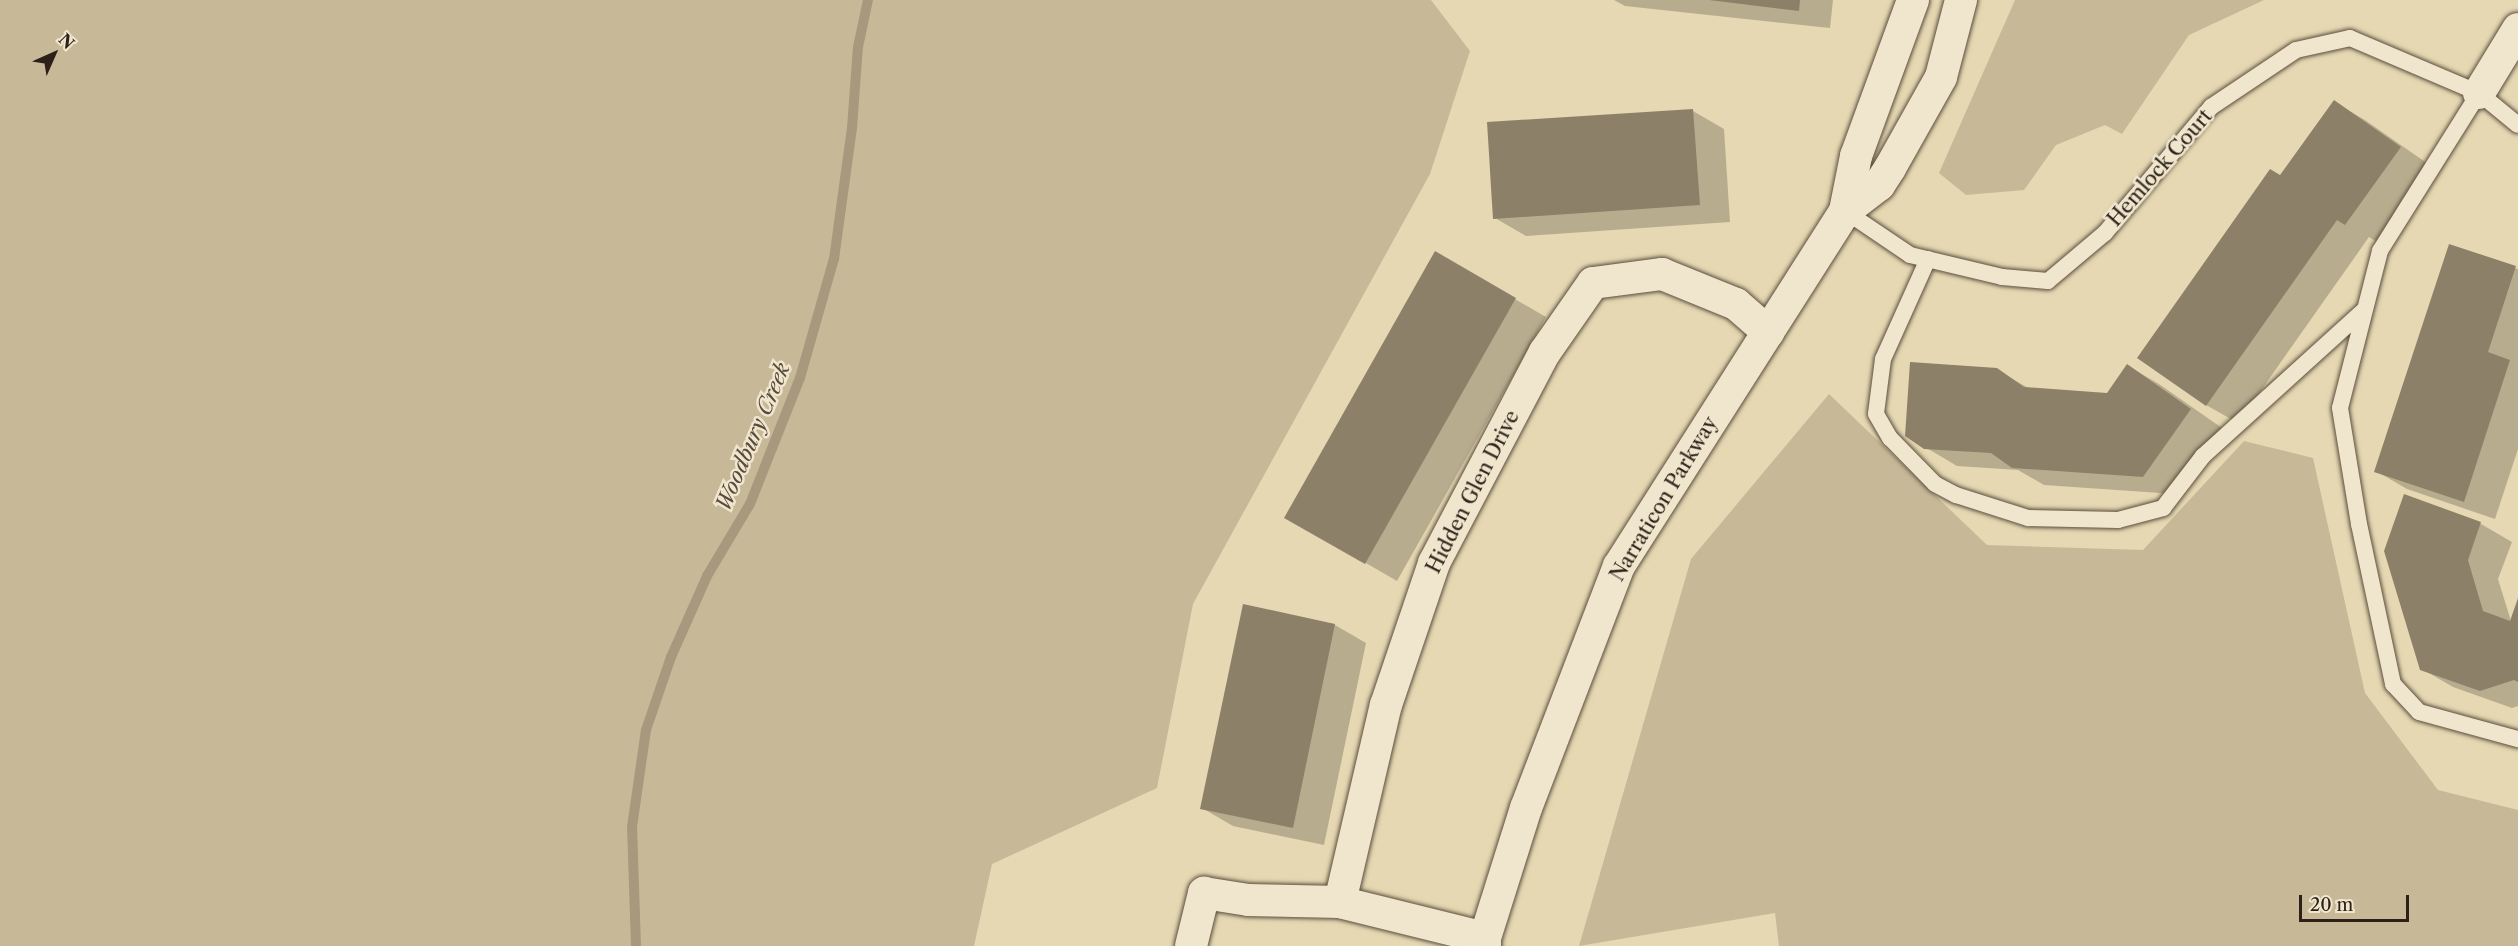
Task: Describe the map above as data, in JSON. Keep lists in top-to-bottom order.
{
  "streets": {
    "street": ["Hidden Glen Drive", "Narraticon Parkway"],
    "lane": ["Hemlock Court"]
  },
  "crossings": [
    ["Hemlock Court", "Narraticon Parkway"],
    ["Hidden Glen Drive", "Narraticon Parkway"]
  ],
  "water": ["Woodbury Creek"],
  "scale_bar": "20 m",
  "north": "top right"
}
